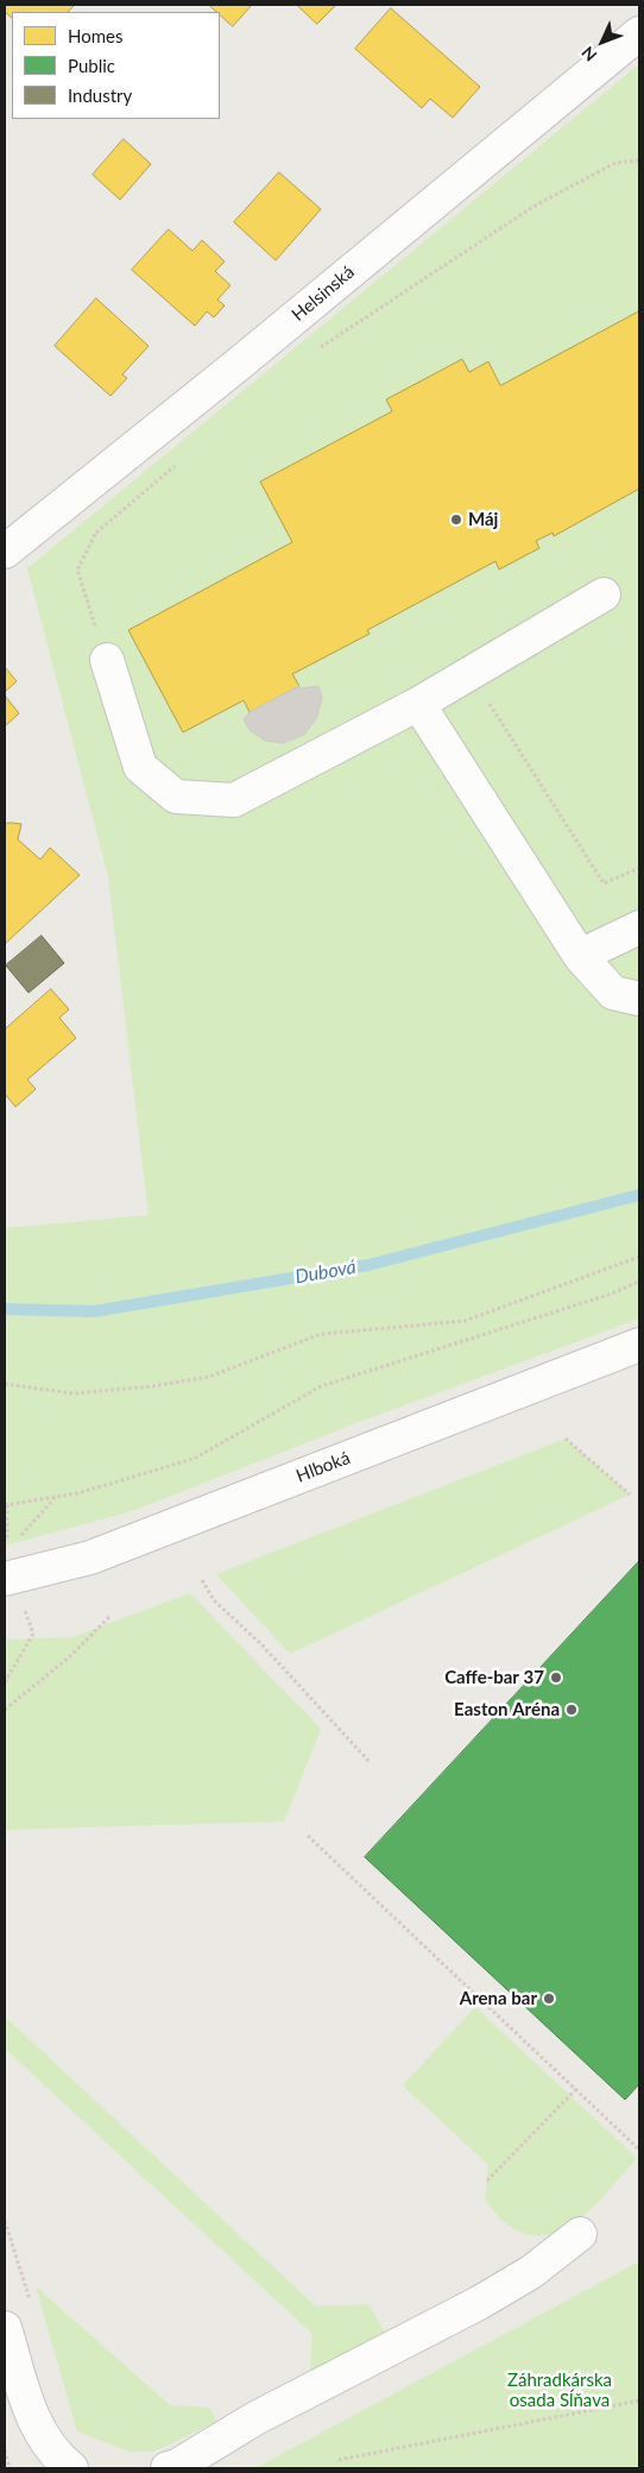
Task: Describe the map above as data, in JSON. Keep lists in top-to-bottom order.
{
  "streets": {
    "street": ["Helsinská", "Hlboká"]
  },
  "water": ["Dubová"],
  "parks": ["Záhradkárska osada Sĺňava"],
  "places": [
    "Máj",
    "Caffe-bar 37",
    "Easton Aréna",
    "Arena bar"
  ],
  "legend": ["Homes", "Public", "Industry"],
  "north": "bottom left"
}
